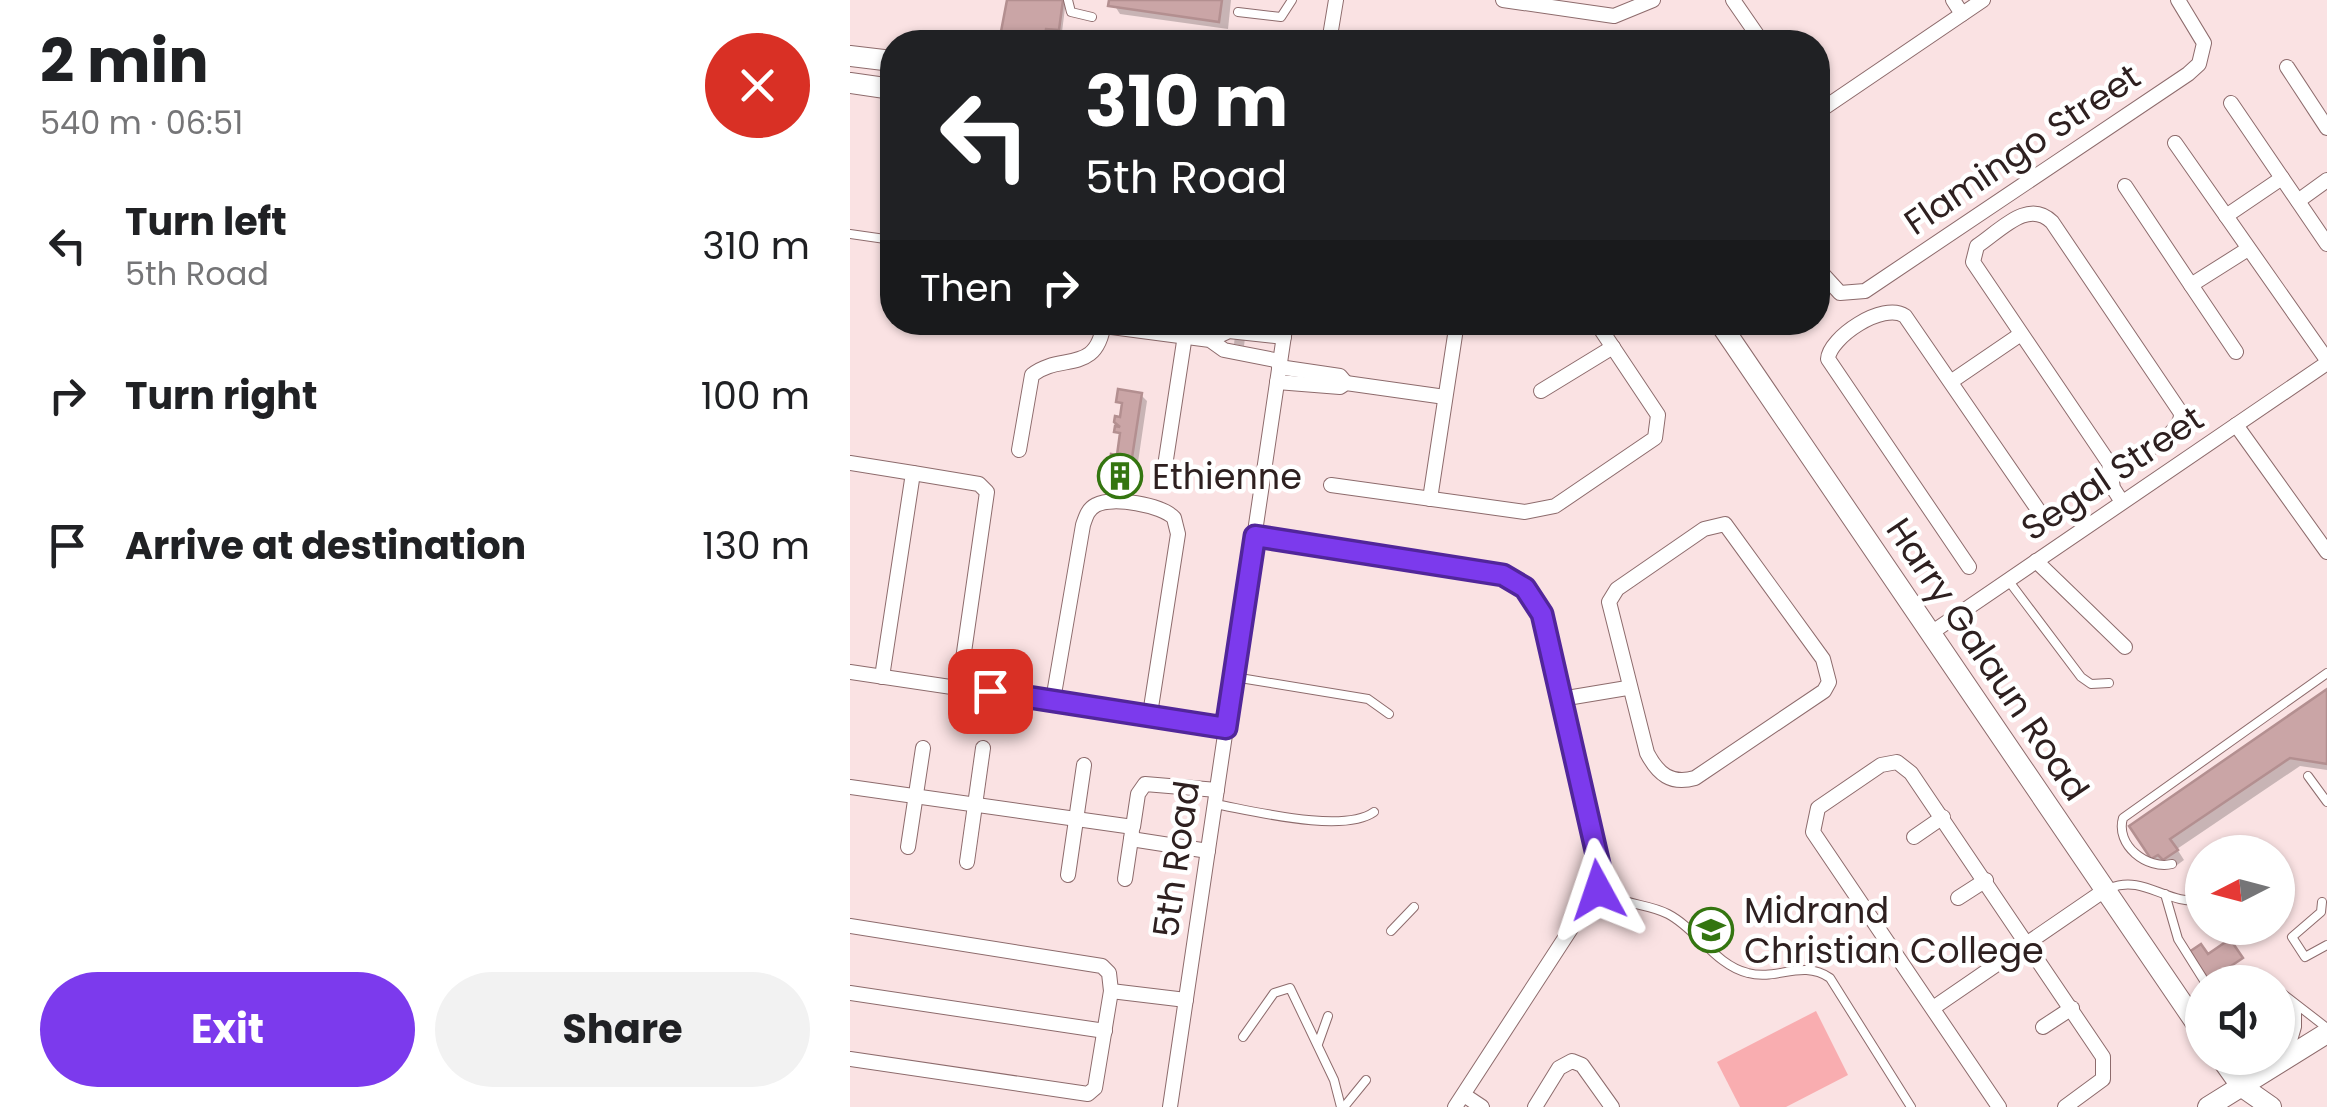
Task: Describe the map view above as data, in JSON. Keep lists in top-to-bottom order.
{
  "streets": {
    "main road": ["Harry Galaun Road"],
    "street": ["Flamingo Street", "Segal Street", "5th Road"]
  },
  "crossings": [
    ["Segal Street", "Harry Galaun Road"]
  ],
  "places": {
    "building": ["Ethienne"],
    "school or university": ["Midrand Christian College"]
  },
  "north": "left",
  "page": {
    "heading": ["2 min", "540 m · 06:51"],
    "turn": ["310 m", "5th Road"],
    "list": [
      {
        "name": "Turn left",
        "note": "5th Road",
        "value": "310 m"
      },
      {
        "name": "Turn right",
        "value": "100 m"
      },
      {
        "name": "Arrive at destination",
        "value": "130 m"
      }
    ],
    "then": "Then",
    "buttons": ["Exit", "Share"]
  }
}
